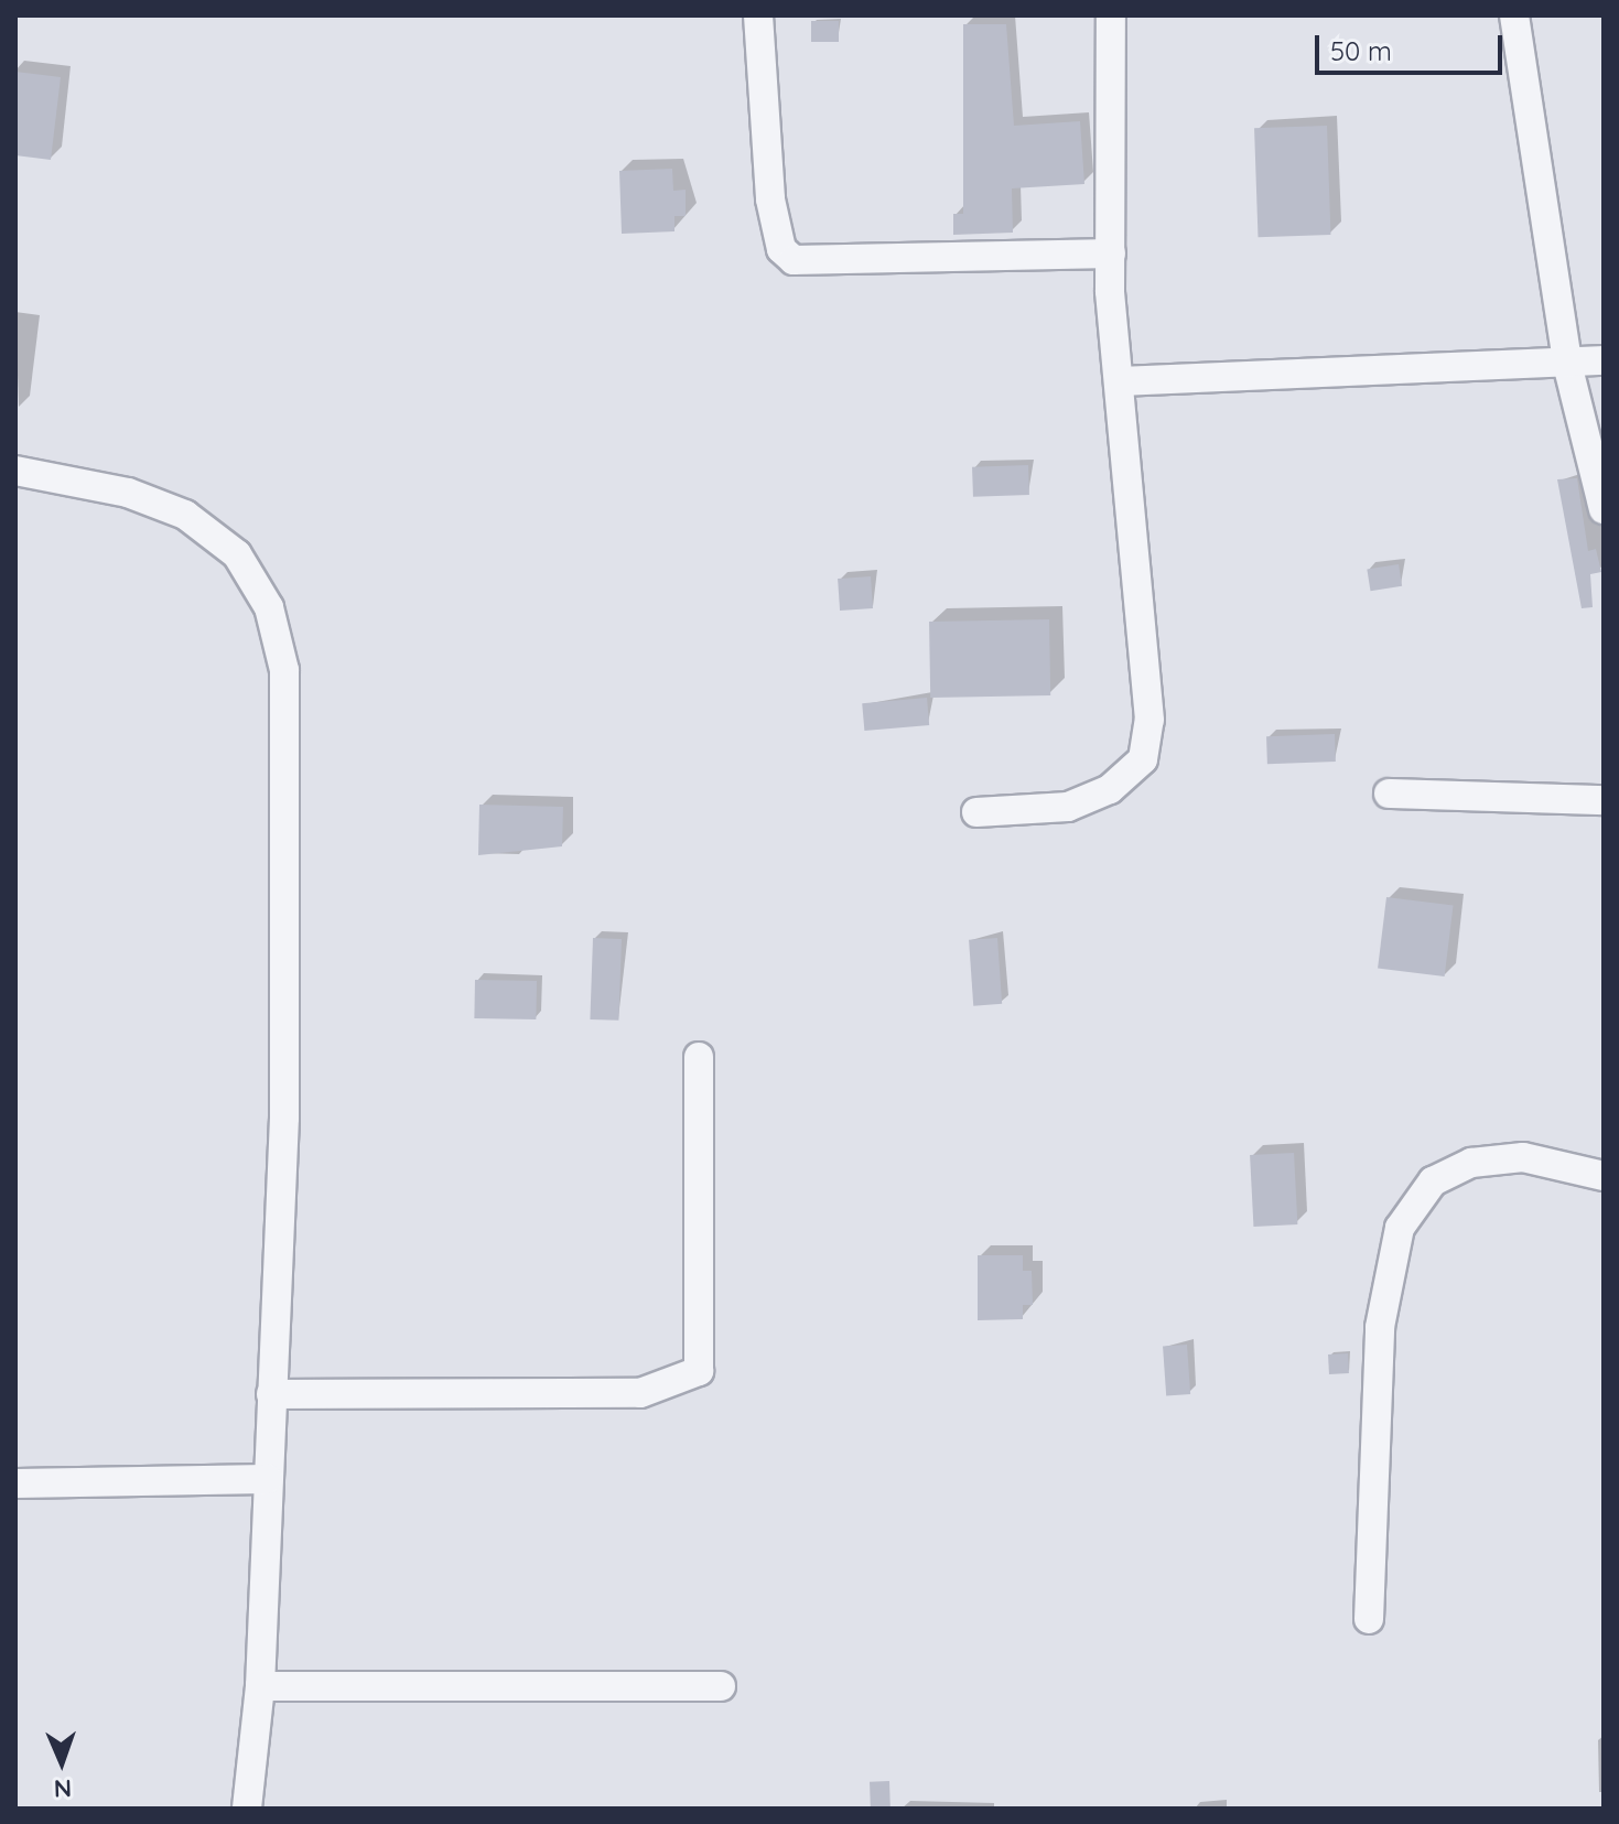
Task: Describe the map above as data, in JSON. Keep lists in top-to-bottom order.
{
  "scale_bar": "50 m",
  "north": "bottom"
}
